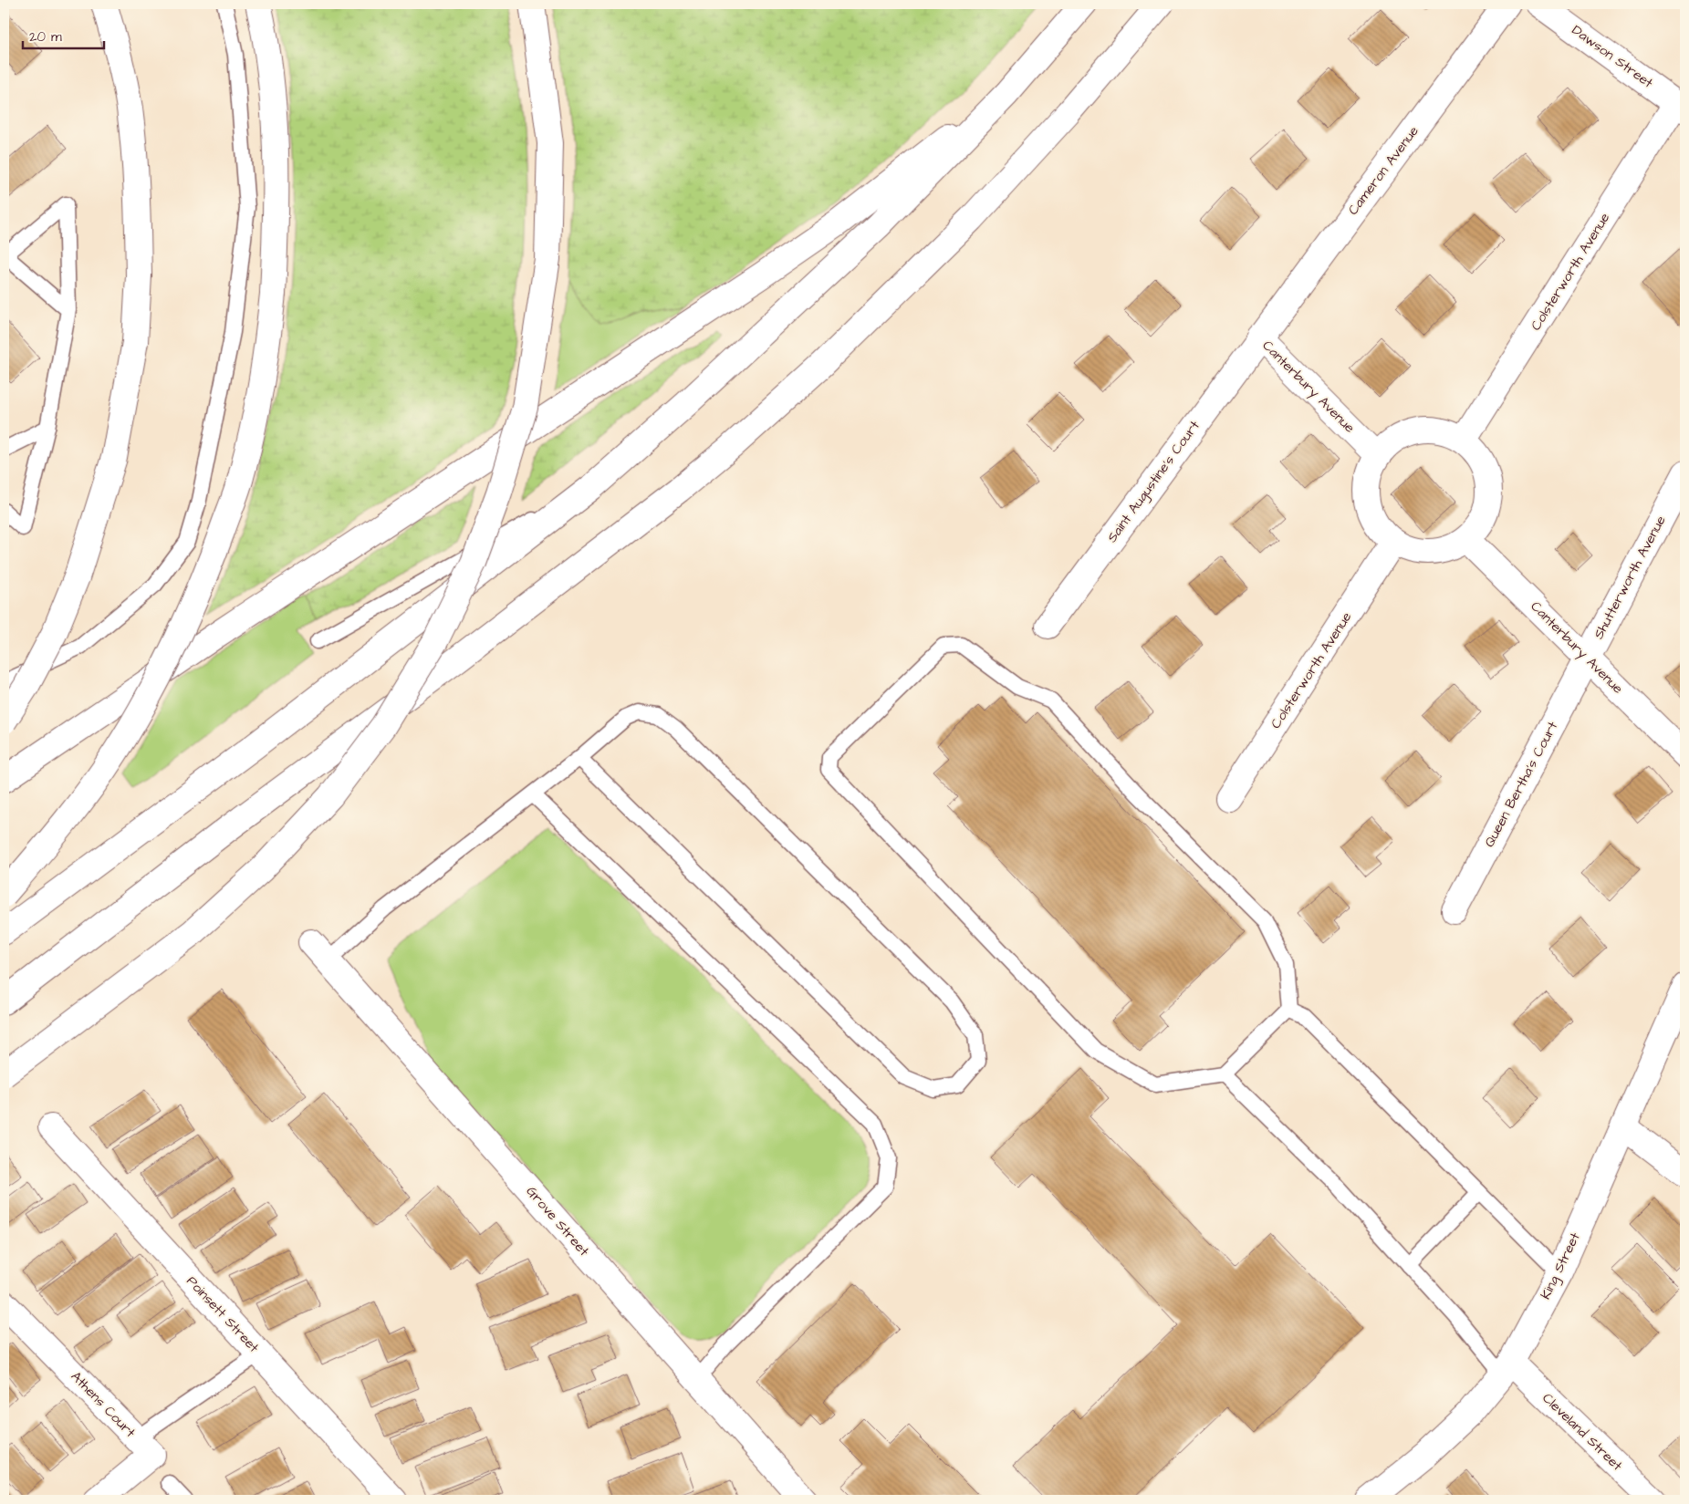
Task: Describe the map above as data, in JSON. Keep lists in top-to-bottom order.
{
  "streets": {
    "main road": [
      "Dawson Street",
      "Cameron Avenue",
      "Colsterworth Avenue",
      "Canterbury Avenue",
      "Saint Augustine's Court",
      "Shutterworth Avenue",
      "Queen Bertha's Court",
      "Grove Street",
      "King Street",
      "Poinsett Street",
      "Athens Court",
      "Cleveland Street"
    ]
  },
  "crossings": [
    ["Dawson Street", "Colsterworth Avenue"],
    ["Cameron Avenue", "Canterbury Avenue"],
    ["Cameron Avenue", "Saint Augustine's Court"],
    ["Colsterworth Avenue", "Canterbury Avenue"],
    ["Canterbury Avenue", "Saint Augustine's Court"],
    ["Canterbury Avenue", "Shutterworth Avenue"],
    ["Canterbury Avenue", "Queen Bertha's Court"],
    ["Shutterworth Avenue", "Queen Bertha's Court"],
    ["King Street", "Cleveland Street"]
  ],
  "scale_bar": "20 m"
}
